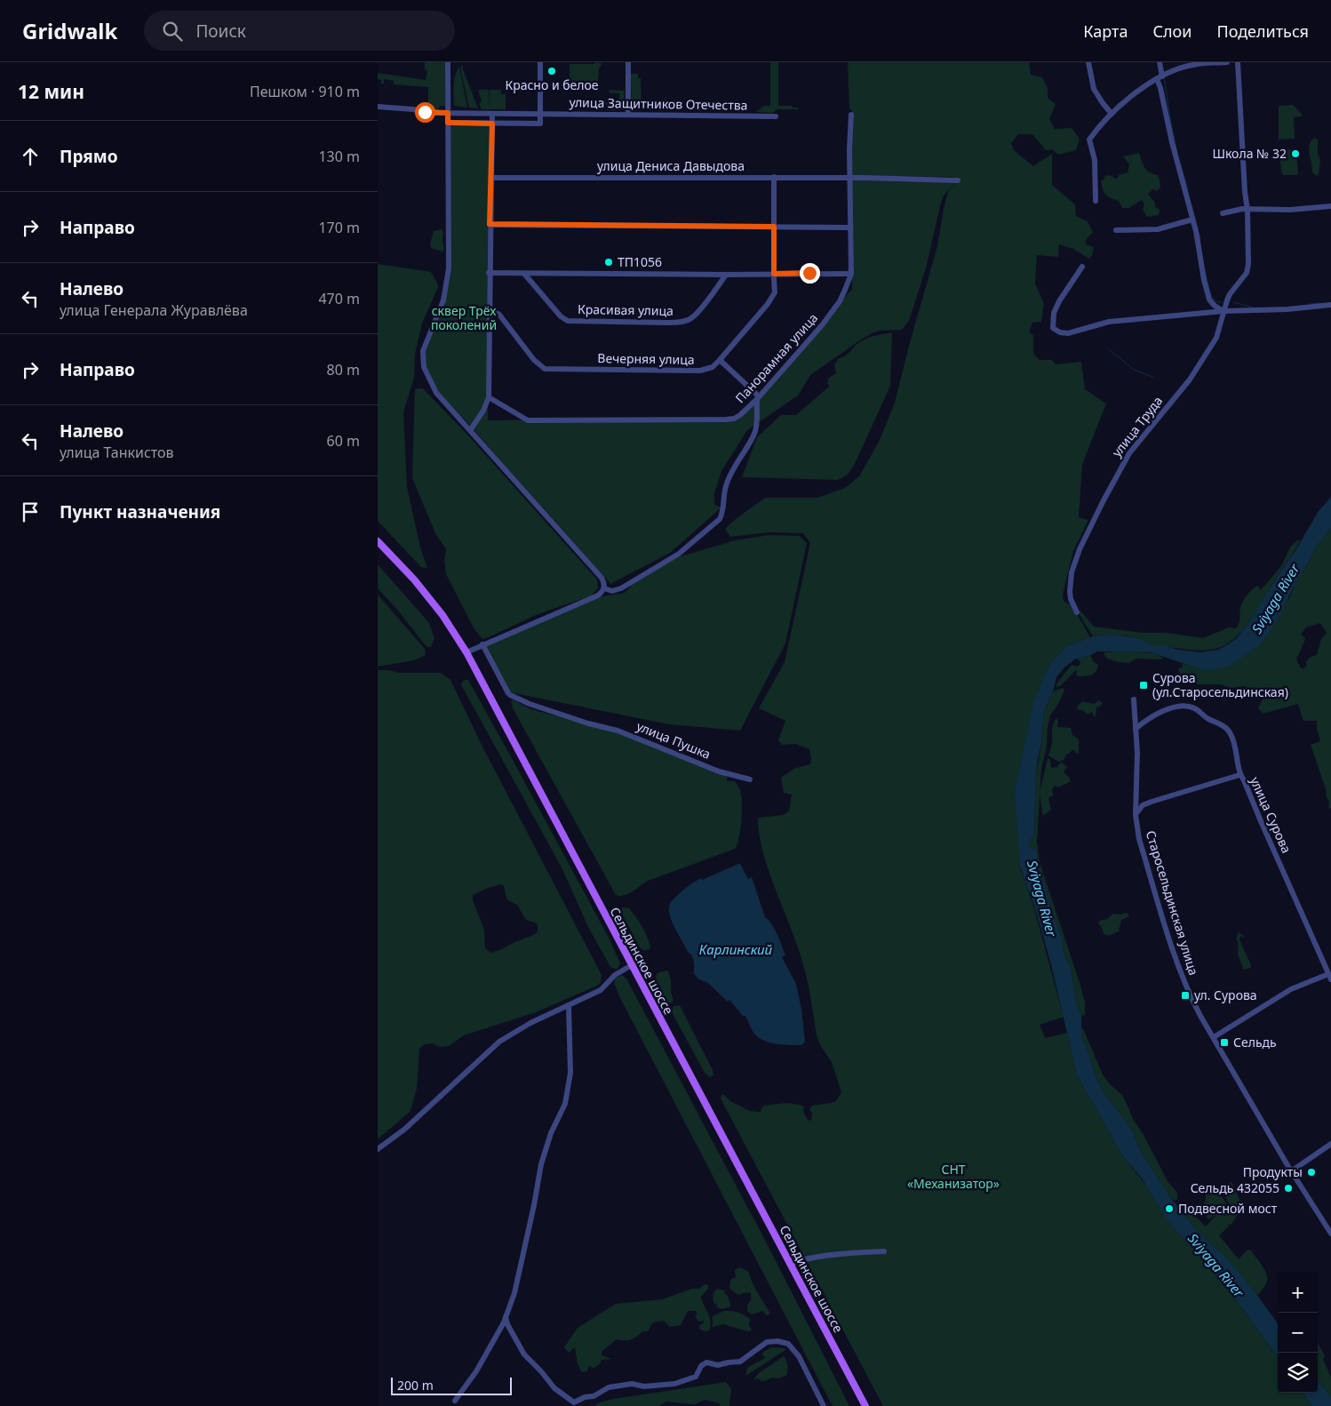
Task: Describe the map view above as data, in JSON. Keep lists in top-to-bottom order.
{
  "streets": {
    "main road": ["Сельдинское шоссе"],
    "street": [
      "улица Защитников Отечества",
      "улица Дениса Давыдова",
      "Красивая улица",
      "Панорамная улица",
      "Вечерняя улица",
      "улица Труда",
      "улица Пушка",
      "улица Сурова",
      "Старосельдинская улица"
    ]
  },
  "crossings": [
    ["улица Дениса Давыдова", "Панорамная улица"],
    ["улица Дениса Давыдова", "Вечерняя улица"],
    ["улица Сурова", "Старосельдинская улица"]
  ],
  "water": ["Sviyaga River", "Карлинский"],
  "parks": ["сквер Трёх поколений", "СНТ «Механизатор»"],
  "places": {
    "other": [
      "Красно и белое",
      "Школа № 32",
      "ТП1056",
      "Продукты",
      "Сельдь 432055",
      "Подвесной мост"
    ],
    "transit": ["Сурова (ул.Старосельдинская)", "ул. Сурова", "Сельдь"]
  },
  "scale_bar": "200 m",
  "page": {
    "header": "Gridwalk",
    "search": "Поиск",
    "nav": ["Карта", "Слои", "Поделиться"],
    "heading": ["12 мин", "Пешком · 910 m"],
    "list": [
      ["Прямо", "130 m"],
      ["Направо", "170 m"],
      ["Налево", "улица Генерала Журавлёва", "470 m"],
      ["Направо", "80 m"],
      ["Налево", "улица Танкистов", "60 m"],
      "Пункт назначения"
    ],
    "map_buttons": ["+", "−"],
    "scale": "200 m"
  }
}
